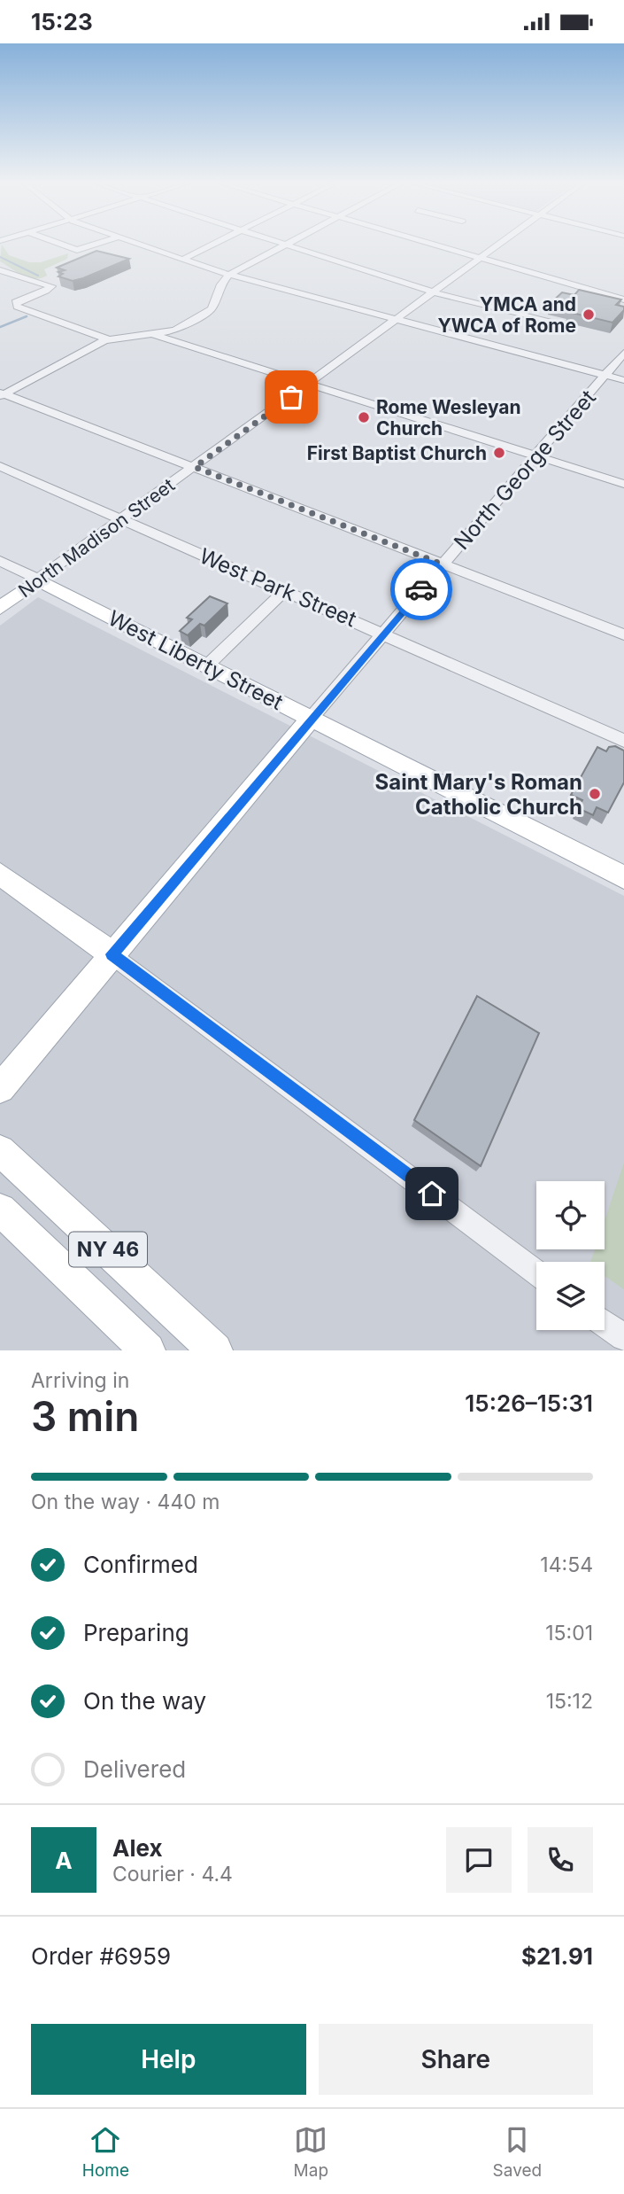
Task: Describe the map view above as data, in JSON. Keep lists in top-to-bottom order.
{
  "streets": {
    "main road": [
      "North George Street",
      "North Madison Street",
      "West Liberty Street",
      "NY 46"
    ],
    "street": ["West Park Street"]
  },
  "crossings": [
    ["North George Street", "West Park Street"],
    ["North George Street", "West Liberty Street"],
    ["North Madison Street", "West Park Street"],
    ["North Madison Street", "West Liberty Street"]
  ],
  "places": [
    "YMCA and YWCA of Rome",
    "Rome Wesleyan Church",
    "First Baptist Church",
    "Saint Mary's Roman Catholic Church"
  ],
  "page": {
    "status": "15:23",
    "heading": ["3 min", "Arriving in", "15:26–15:31"],
    "panel": [
      "Alex",
      "Courier · 4.4",
      "Order #6959",
      "$21.91"
    ],
    "bar": "On the way · 440 m",
    "list": [
      ["Confirmed", "14:54"],
      ["Preparing", "15:01"],
      ["On the way", "15:12"],
      "Delivered"
    ],
    "round": "A",
    "buttons": ["Help", "Share"],
    "tabs": ["Home", "Map", "Saved"]
  }
}
